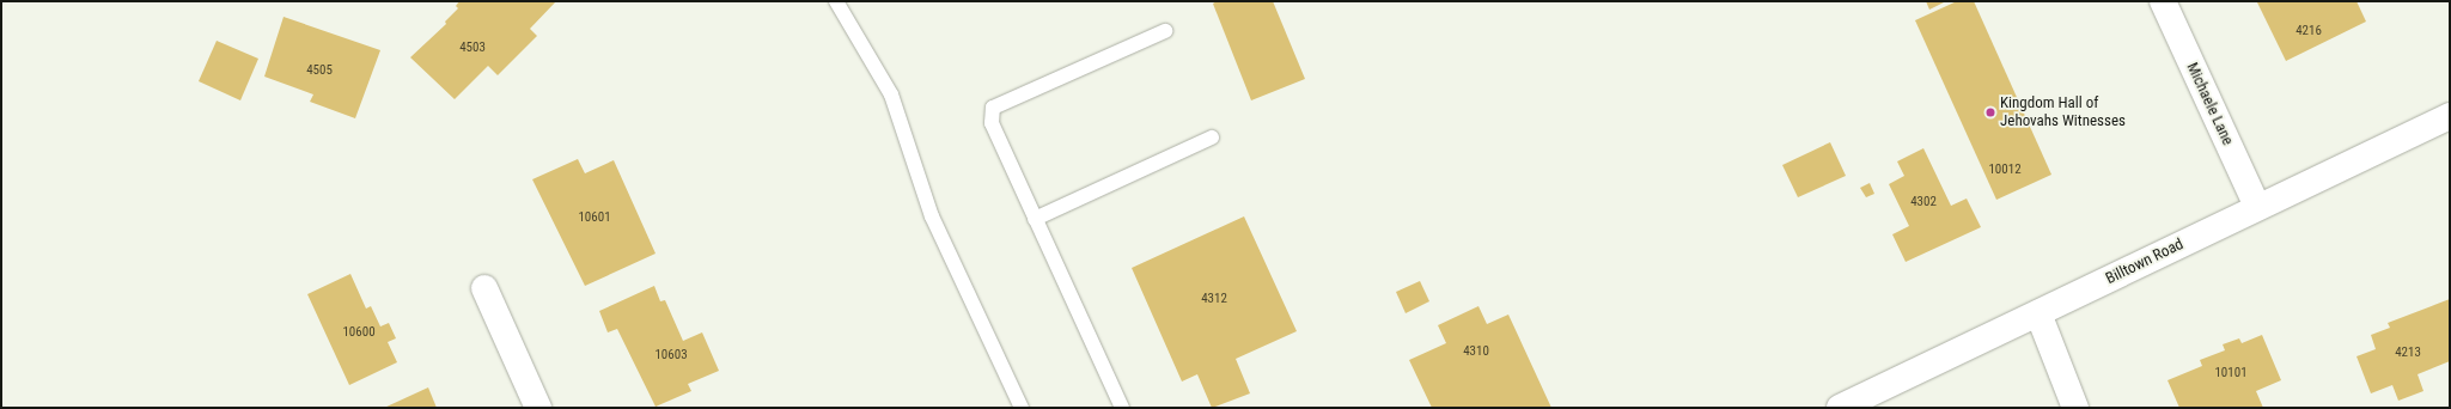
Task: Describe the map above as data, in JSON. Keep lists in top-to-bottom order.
{
  "streets": {
    "main road": ["Michaele Lane", "Billtown Road"]
  },
  "crossings": [
    ["Michaele Lane", "Billtown Road"]
  ],
  "places": ["Kingdom Hall of Jehovahs Witnesses"],
  "house_numbers": [
    "4216",
    "4503",
    "4505",
    "10012",
    "4302",
    "10601",
    "4312",
    "10600",
    "4310",
    "4213",
    "10603",
    "10101"
  ]
}
